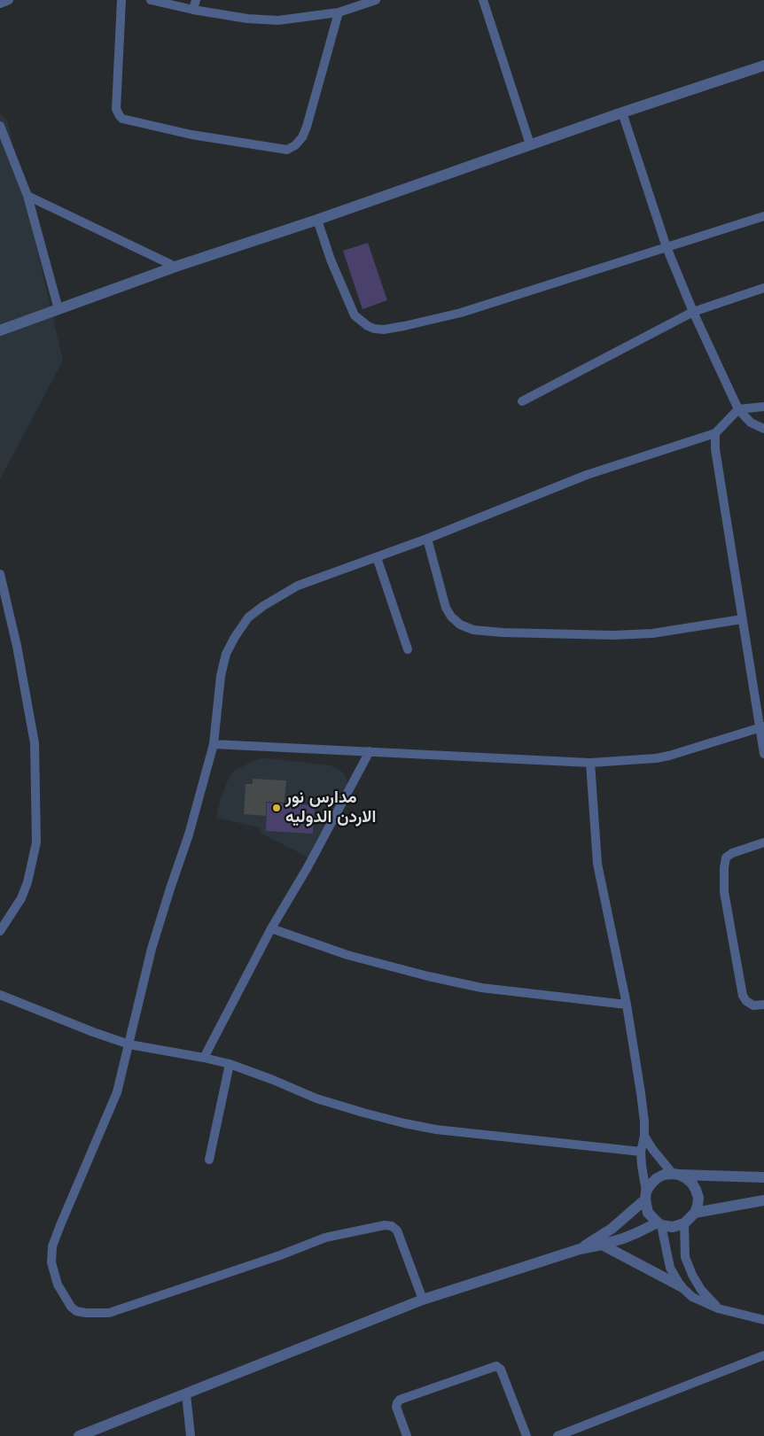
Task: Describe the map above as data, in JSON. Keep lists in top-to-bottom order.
{
  "places": ["مدارس نور الاردن الدوليه"]
}
